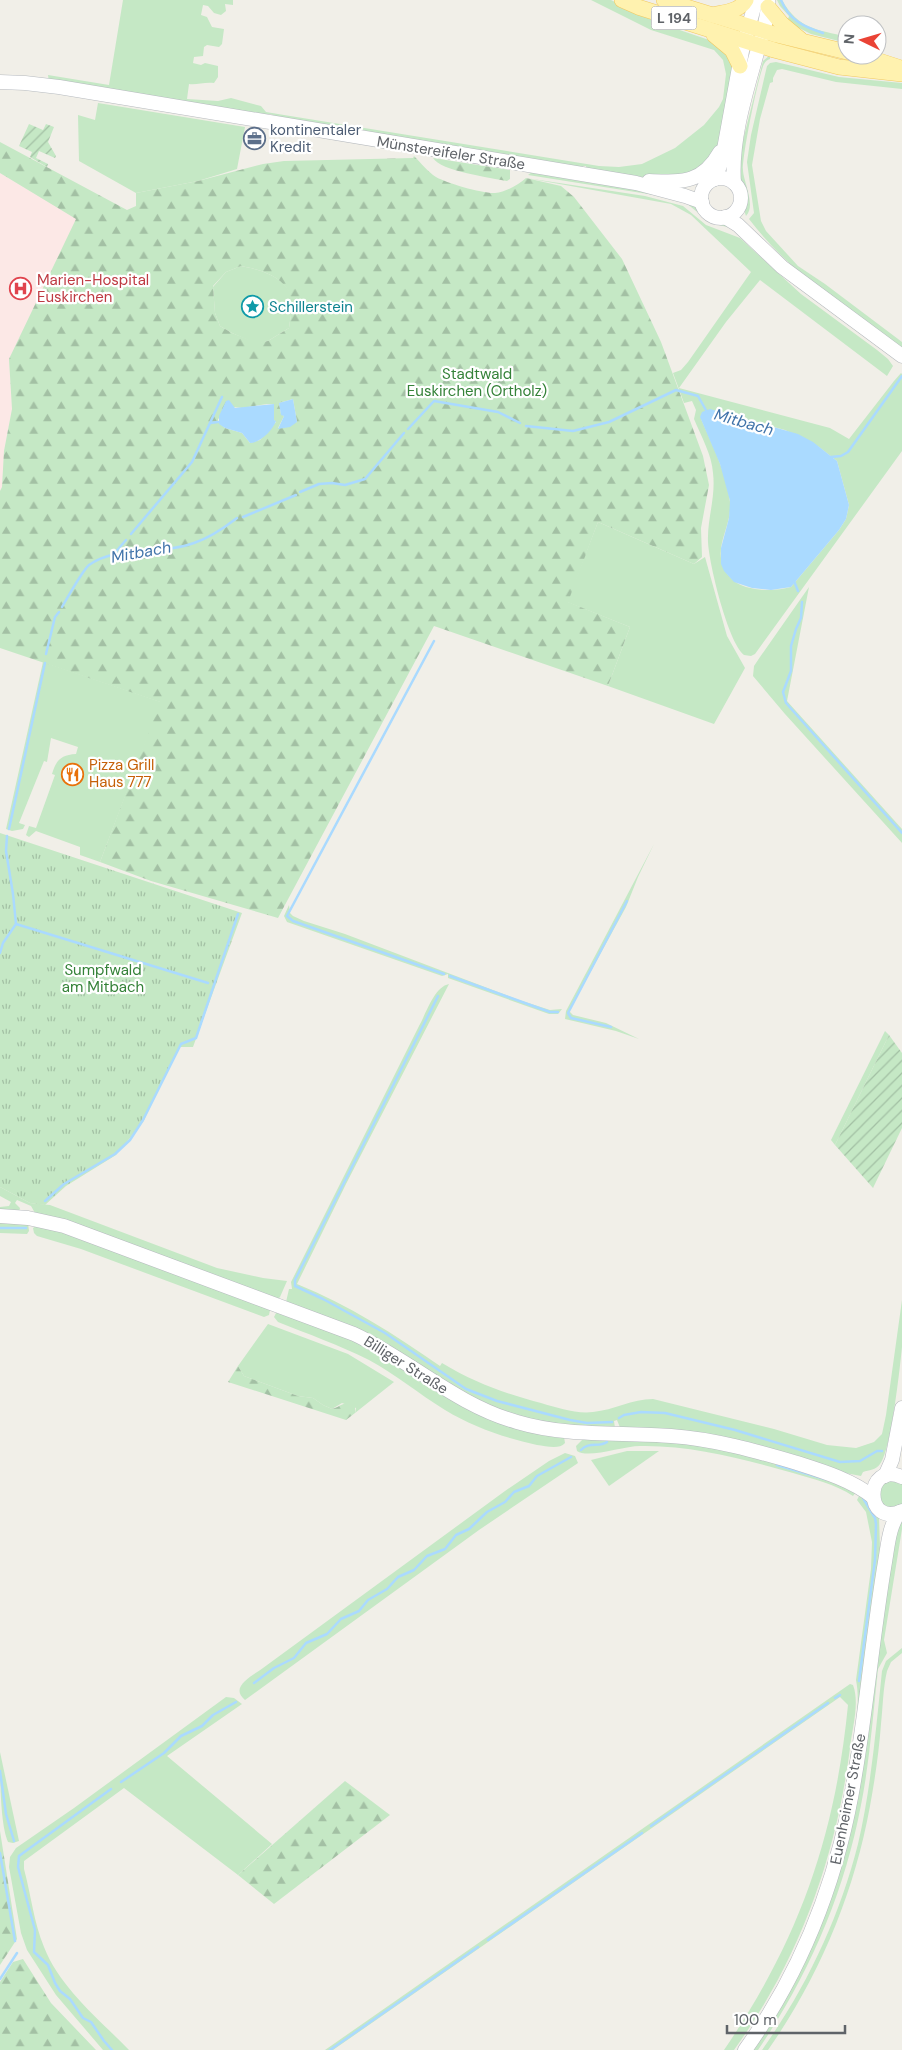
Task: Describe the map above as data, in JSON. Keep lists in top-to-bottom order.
{
  "streets": {
    "main road": ["L 194"],
    "street": ["Münstereifeler Straße", "Billiger Straße", "Euenheimer Straße"]
  },
  "water": ["Mitbach"],
  "parks": ["Stadtwald Euskirchen (Ortholz)", "Sumpfwald am Mitbach"],
  "places": {
    "office": ["kontinentaler Kredit"],
    "hospital": ["Marien-Hospital Euskirchen"],
    "place": ["Schillerstein"],
    "restaurant": ["Pizza Grill Haus 777"]
  },
  "scale_bar": "100 m",
  "north": "left"
}
